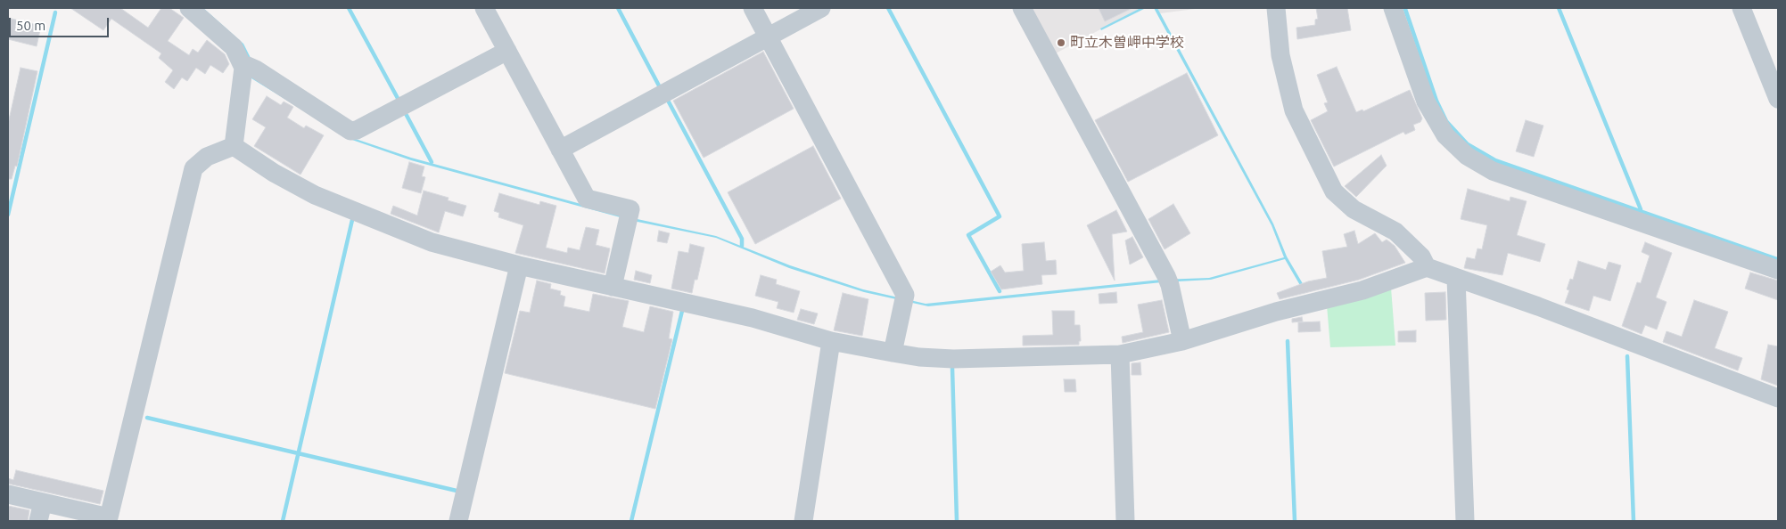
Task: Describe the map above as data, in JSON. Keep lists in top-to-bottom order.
{
  "places": ["町立木曽岬中学校"],
  "scale_bar": "50 m"
}
